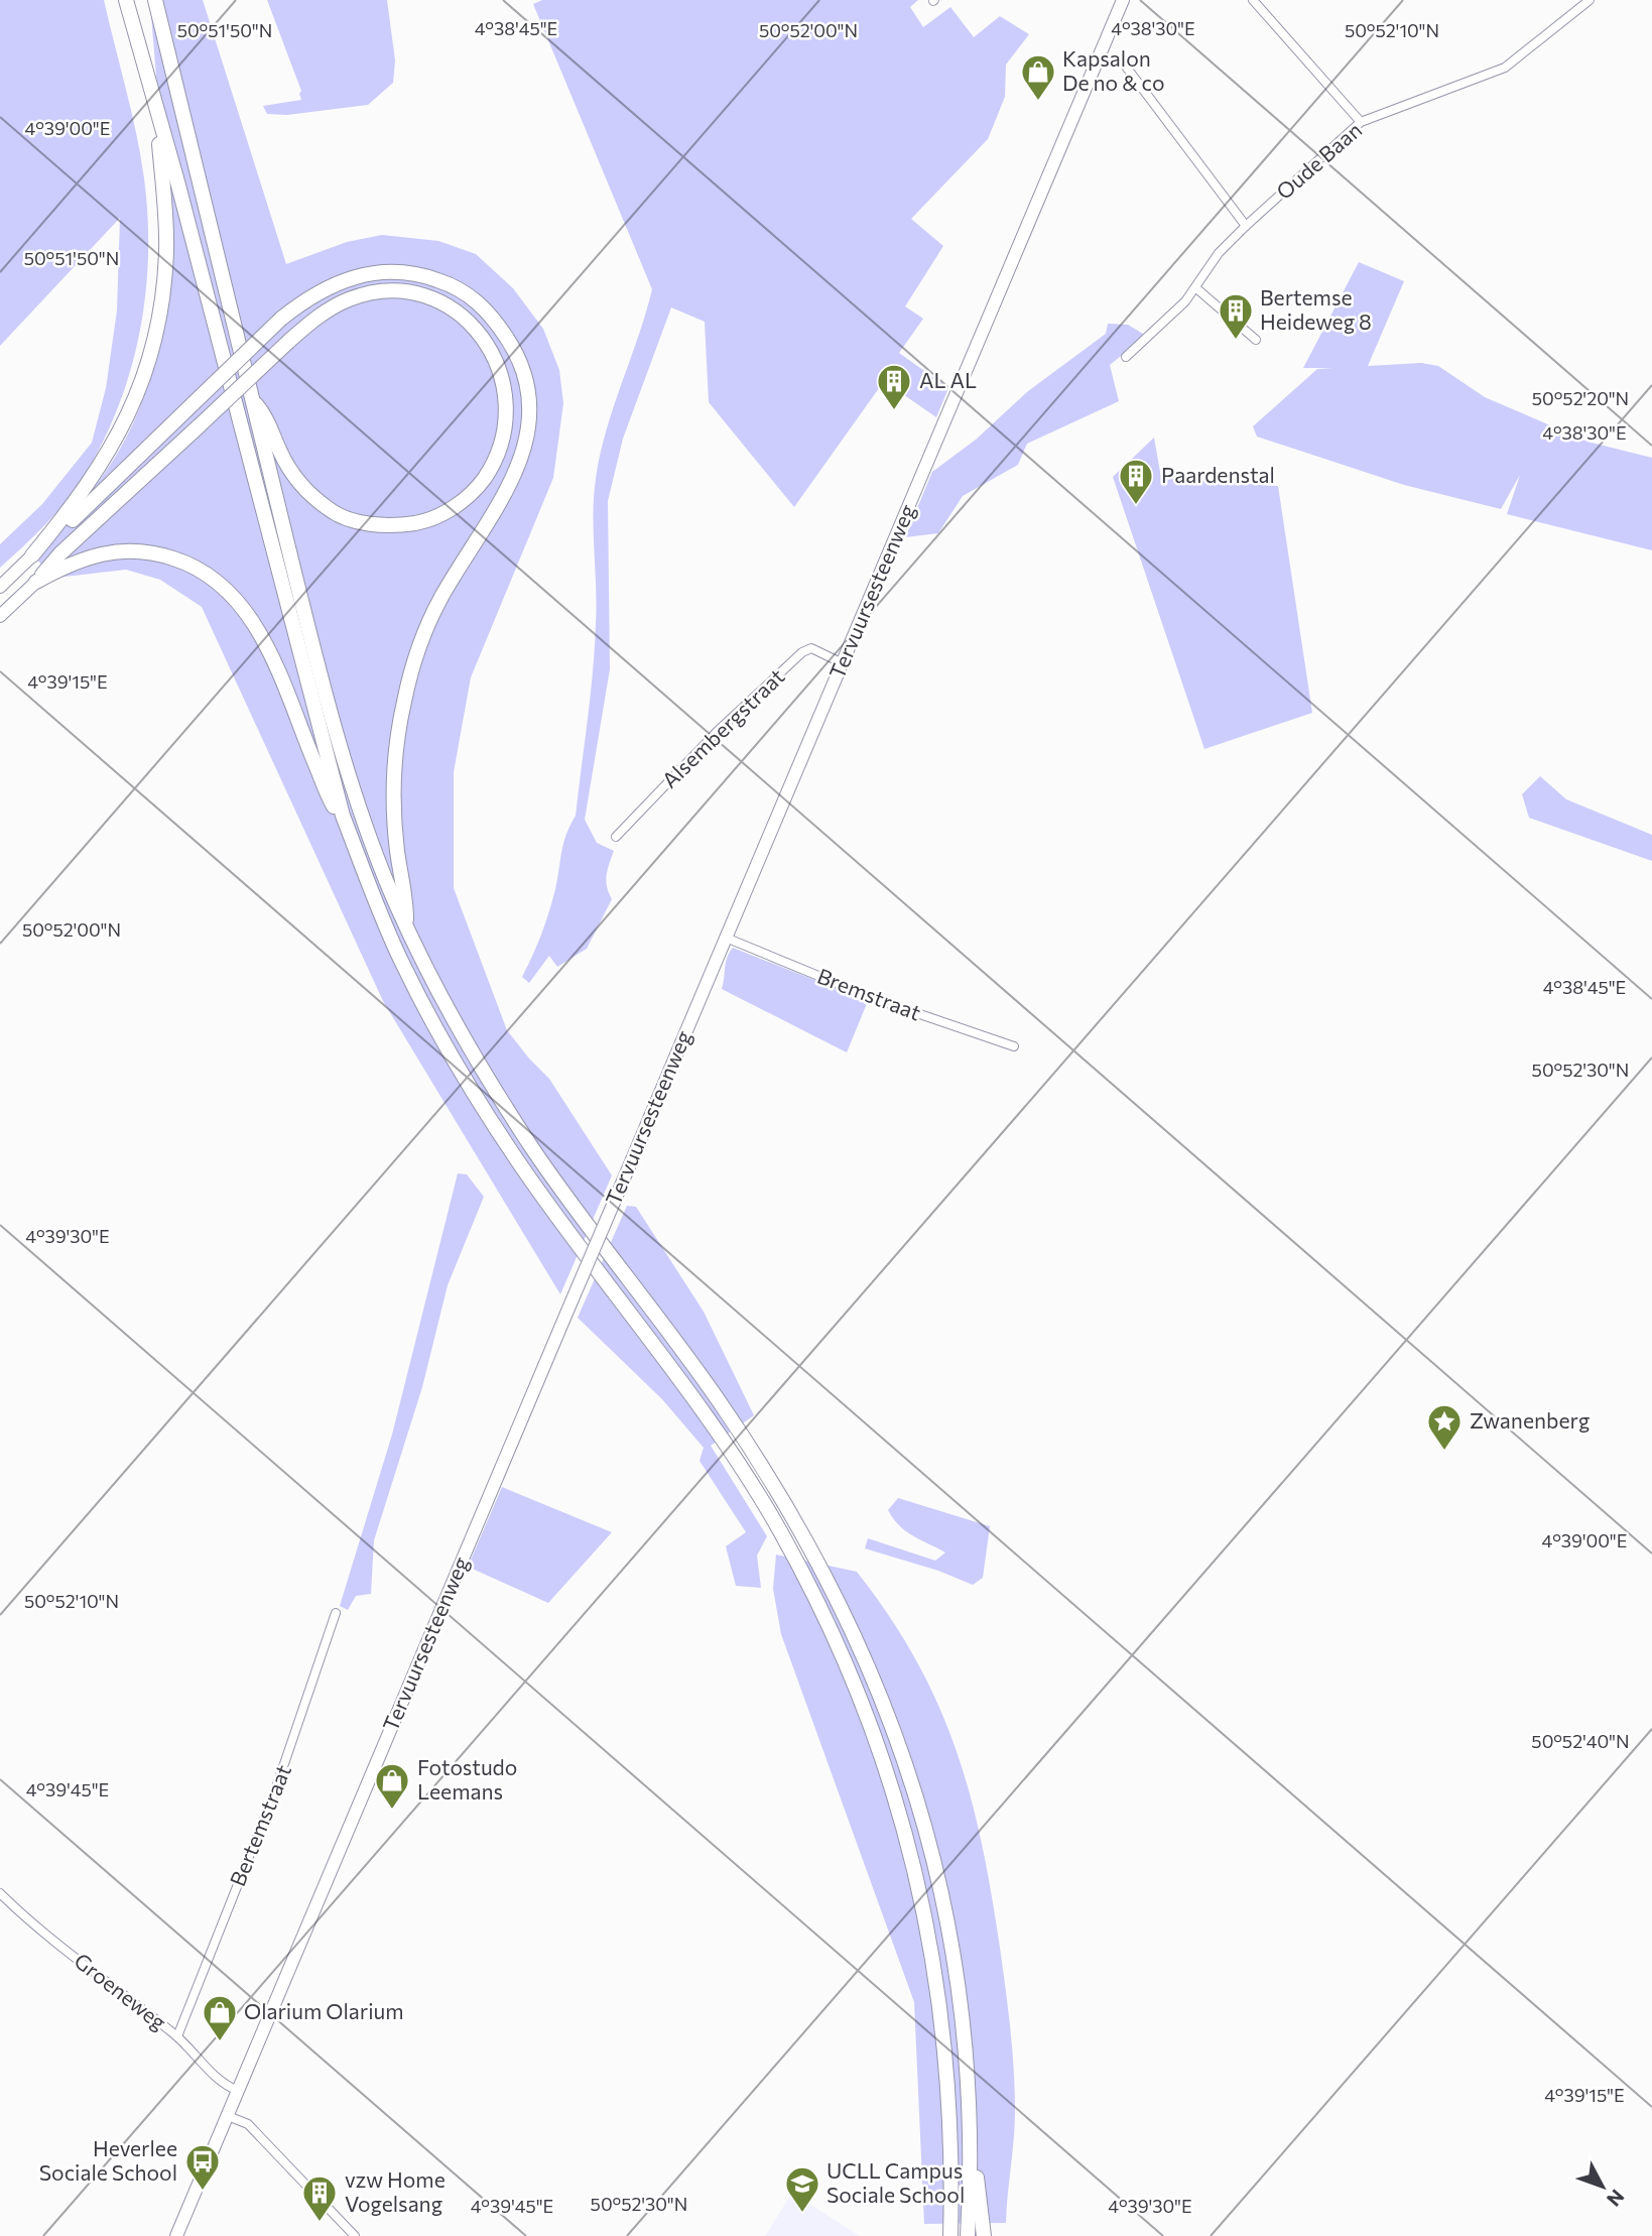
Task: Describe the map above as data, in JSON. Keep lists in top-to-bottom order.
{
  "streets": {
    "main road": ["Tervuursesteenweg"],
    "street": [
      "Oude Baan",
      "Alsembergstraat",
      "Bremstraat",
      "Bertemstraat",
      "Groeneweg"
    ]
  },
  "crossings": [
    ["Tervuursesteenweg", "Alsembergstraat"],
    ["Tervuursesteenweg", "Bremstraat"],
    ["Tervuursesteenweg", "Groeneweg"],
    ["Bertemstraat", "Groeneweg"]
  ],
  "places": {
    "shop": ["Kapsalon De no & co", "Fotostudo Leemans", "Olarium Olarium"],
    "building": [
      "Bertemse Heideweg 8",
      "AL AL",
      "Paardenstal",
      "vzw Home Vogelsang"
    ],
    "place": ["Zwanenberg"],
    "bus stop": ["Heverlee Sociale School"],
    "school or university": ["UCLL Campus Sociale School"]
  },
  "north": "bottom right",
  "coordinates": [
    "4°38'45\"E",
    "4°38'30\"E",
    "50°51'50\"N",
    "50°52'00\"N",
    "50°52'10\"N",
    "4°39'00\"E",
    "50°52'20\"N",
    "4°39'15\"E",
    "50°52'30\"N",
    "4°39'30\"E",
    "50°52'40\"N",
    "4°39'45\"E"
  ]
}
